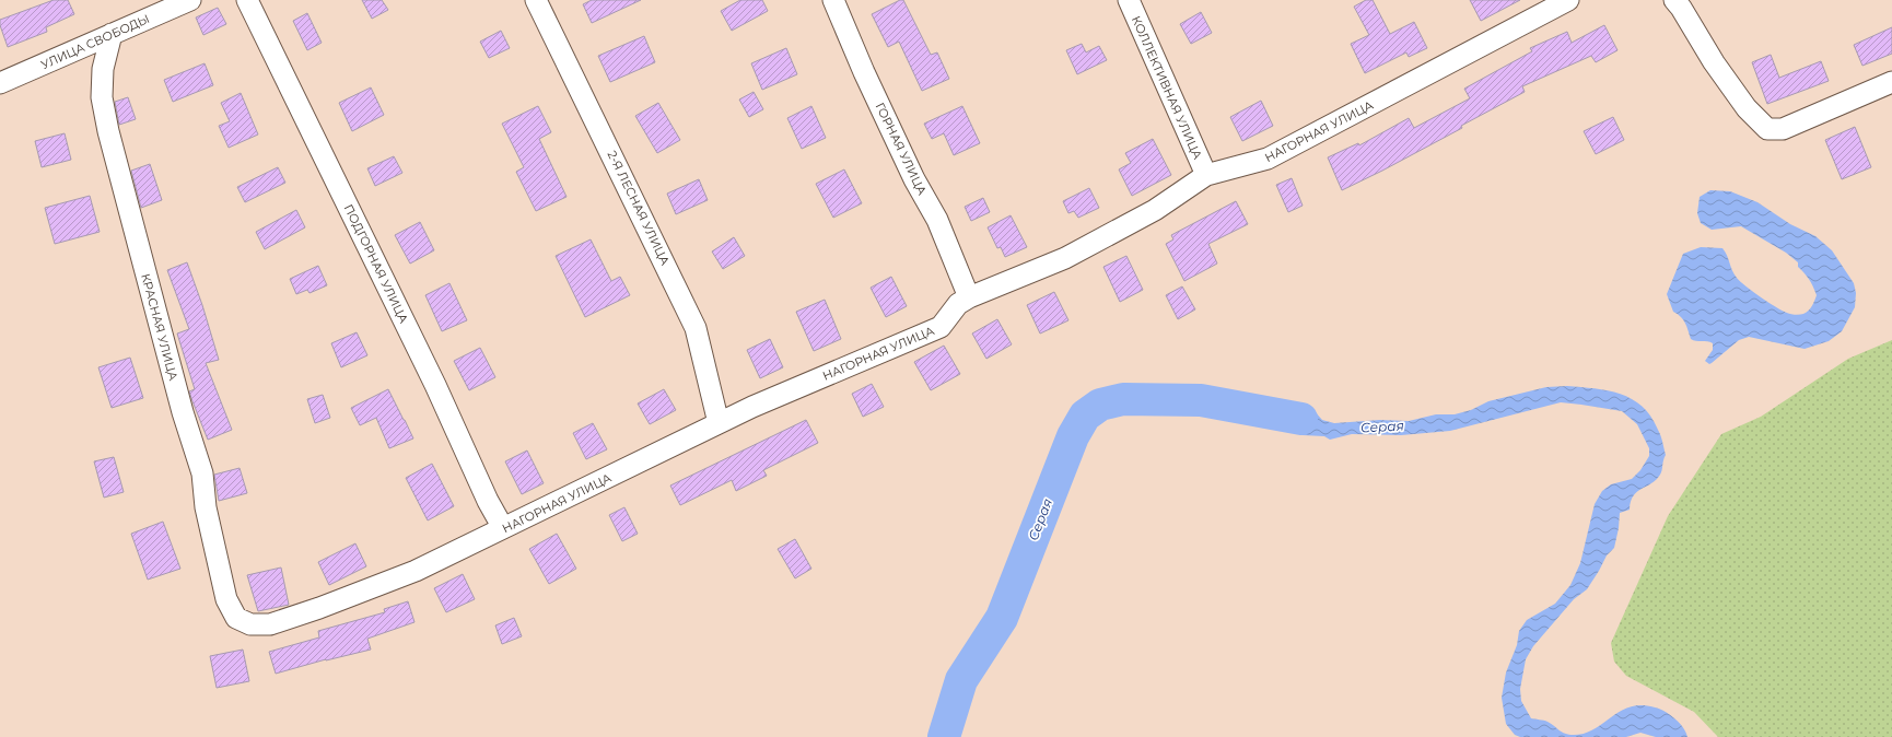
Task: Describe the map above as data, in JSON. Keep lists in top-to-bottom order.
{
  "streets": {
    "street": [
      "УЛИЦА СВОБОДЫ",
      "КОЛЛЕКТИВНАЯ УЛИЦА",
      "НАГОРНАЯ УЛИЦА",
      "ГОРНАЯ УЛИЦА",
      "2-Я ЛЕСНАЯ УЛИЦА",
      "ПОДГОРНАЯ УЛИЦА",
      "КРАСНАЯ УЛИЦА"
    ]
  },
  "crossings": [
    ["УЛИЦА СВОБОДЫ", "КРАСНАЯ УЛИЦА"],
    ["КОЛЛЕКТИВНАЯ УЛИЦА", "НАГОРНАЯ УЛИЦА"],
    ["НАГОРНАЯ УЛИЦА", "ГОРНАЯ УЛИЦА"],
    ["НАГОРНАЯ УЛИЦА", "2-Я ЛЕСНАЯ УЛИЦА"],
    ["НАГОРНАЯ УЛИЦА", "ПОДГОРНАЯ УЛИЦА"],
    ["НАГОРНАЯ УЛИЦА", "КРАСНАЯ УЛИЦА"]
  ],
  "water": ["Серая"]
}
